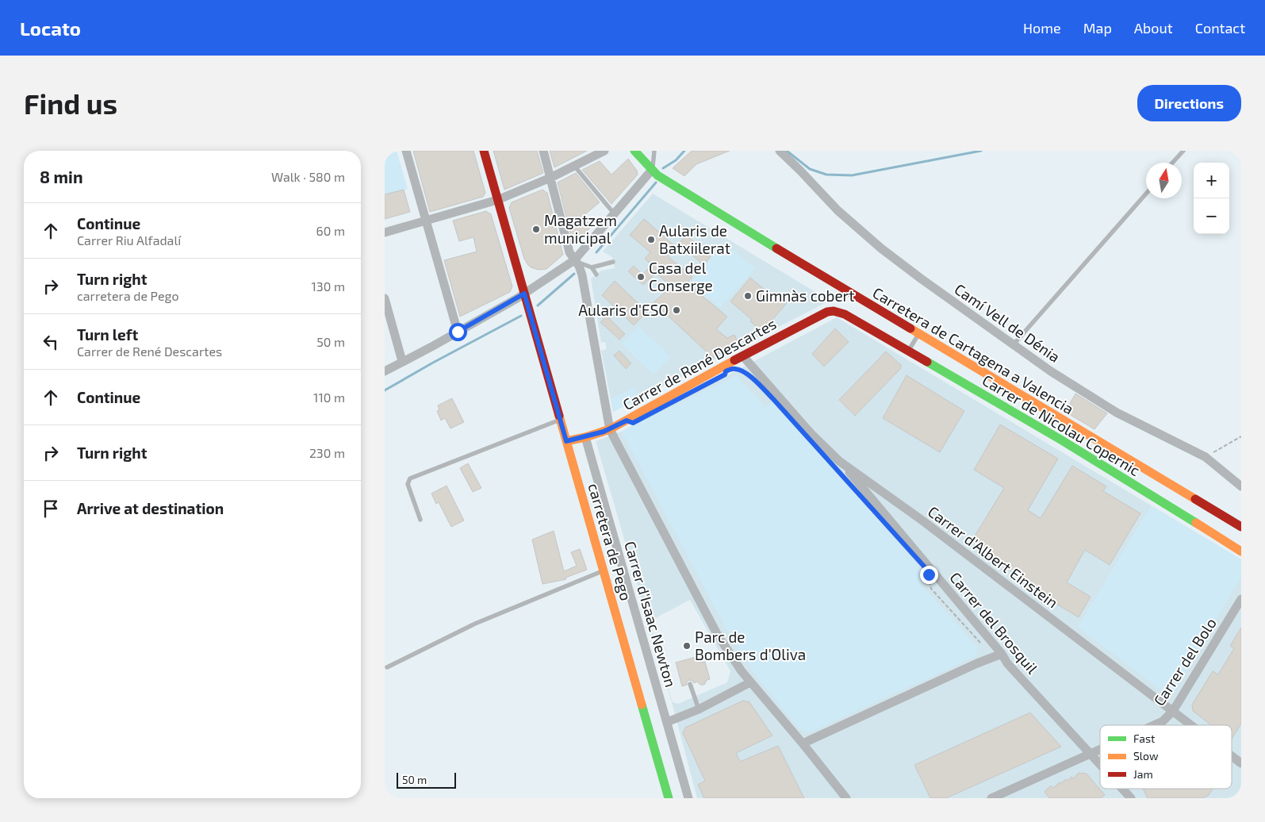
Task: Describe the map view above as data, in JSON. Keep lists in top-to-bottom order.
{
  "streets": {
    "main road": [
      "Carretera de Cartagena a Valencia",
      "Carrer de René Descartes",
      "Carrer de Nicolau Copernic",
      "carretera de Pego"
    ],
    "street": [
      "Camí Vell de Dénia",
      "Carrer d'Albert Einstein",
      "Carrer d'Isaac Newton",
      "Carrer del Brosquil",
      "Carrer del Bolo"
    ]
  },
  "crossings": [
    ["Carrer de René Descartes", "Carrer de Nicolau Copernic"],
    ["Carrer de René Descartes", "carretera de Pego"],
    ["Carrer de René Descartes", "Carrer d'Albert Einstein"],
    ["Carrer de René Descartes", "Carrer d'Isaac Newton"],
    ["Carrer d'Albert Einstein", "Carrer del Brosquil"],
    ["Carrer d'Albert Einstein", "Carrer del Bolo"],
    ["Carrer del Brosquil", "Carrer del Bolo"]
  ],
  "places": [
    "Magatzem municipal",
    "Aularis de Batxiilerat",
    "Casa del Conserge",
    "Gimnàs cobert",
    "Aularis d'ESO",
    "Parc de Bombers d'Oliva"
  ],
  "legend": ["Fast", "Slow", "Jam"],
  "scale_bar": "50 m",
  "north": "top",
  "page": {
    "header": "Locato",
    "nav": [
      "Home",
      "Map",
      "About",
      "Contact"
    ],
    "buttons": "Directions",
    "title": "Find us",
    "heading": ["8 min", "Walk · 580 m"],
    "map_buttons": ["+", "−"],
    "list": [
      ["Continue", "Carrer Riu Alfadalí", "60 m"],
      ["Turn right", "carretera de Pego", "130 m"],
      ["Turn left", "Carrer de René Descartes", "50 m"],
      ["Continue", "110 m"],
      ["Turn right", "230 m"],
      "Arrive at destination"
    ],
    "scale": "50 m"
  }
}
